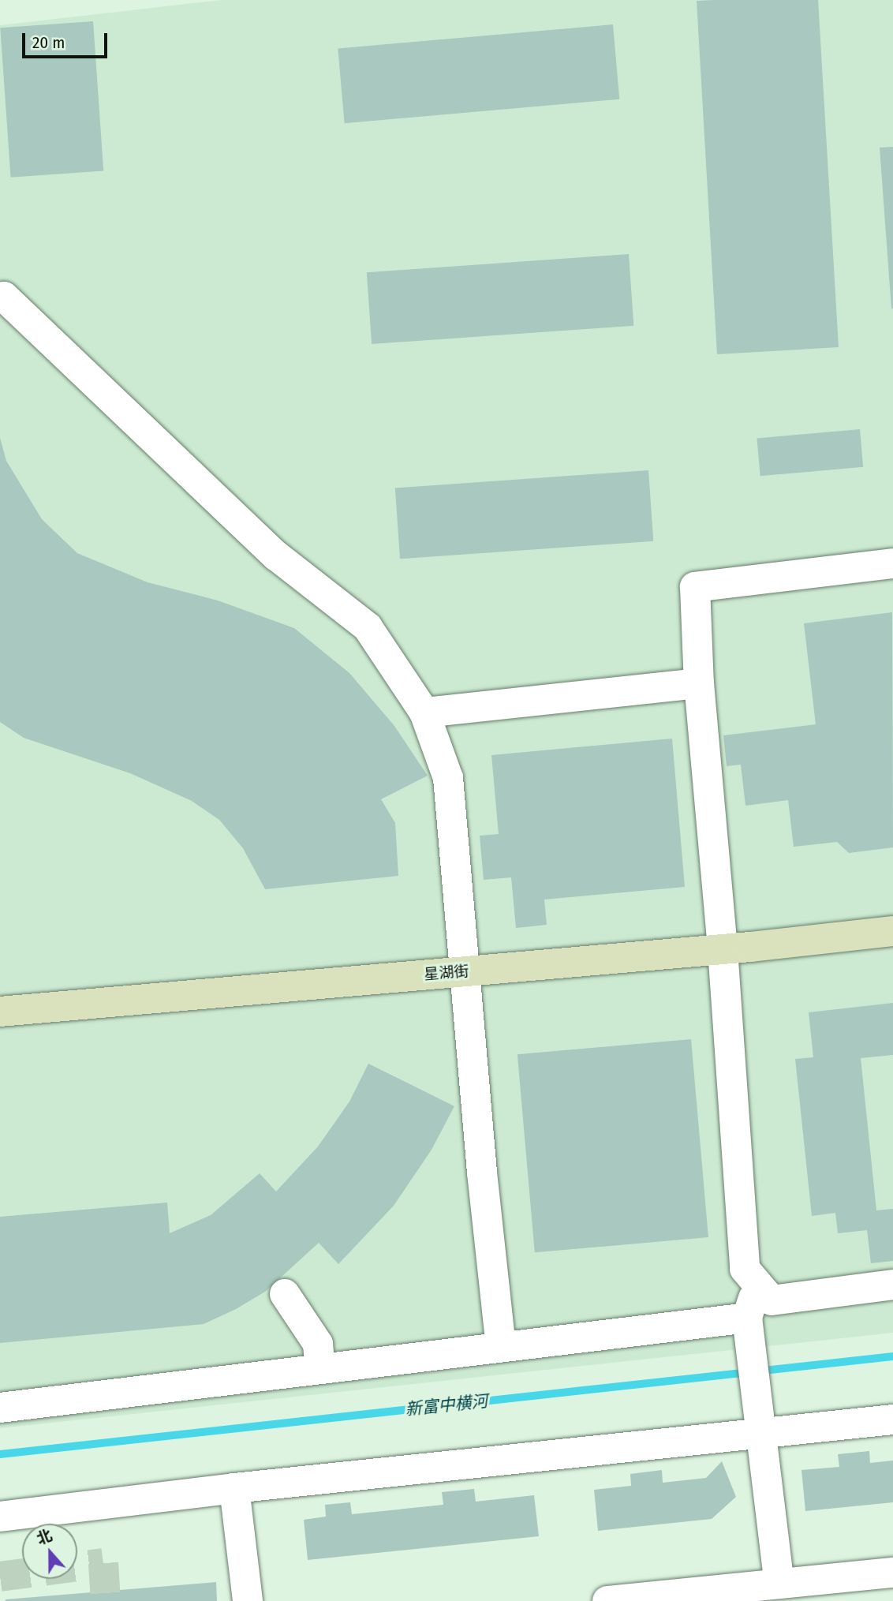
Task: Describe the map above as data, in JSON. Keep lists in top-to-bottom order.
{
  "streets": {
    "street": ["星湖街"]
  },
  "water": ["新富中横河"],
  "scale_bar": "20 m",
  "north": "top"
}
